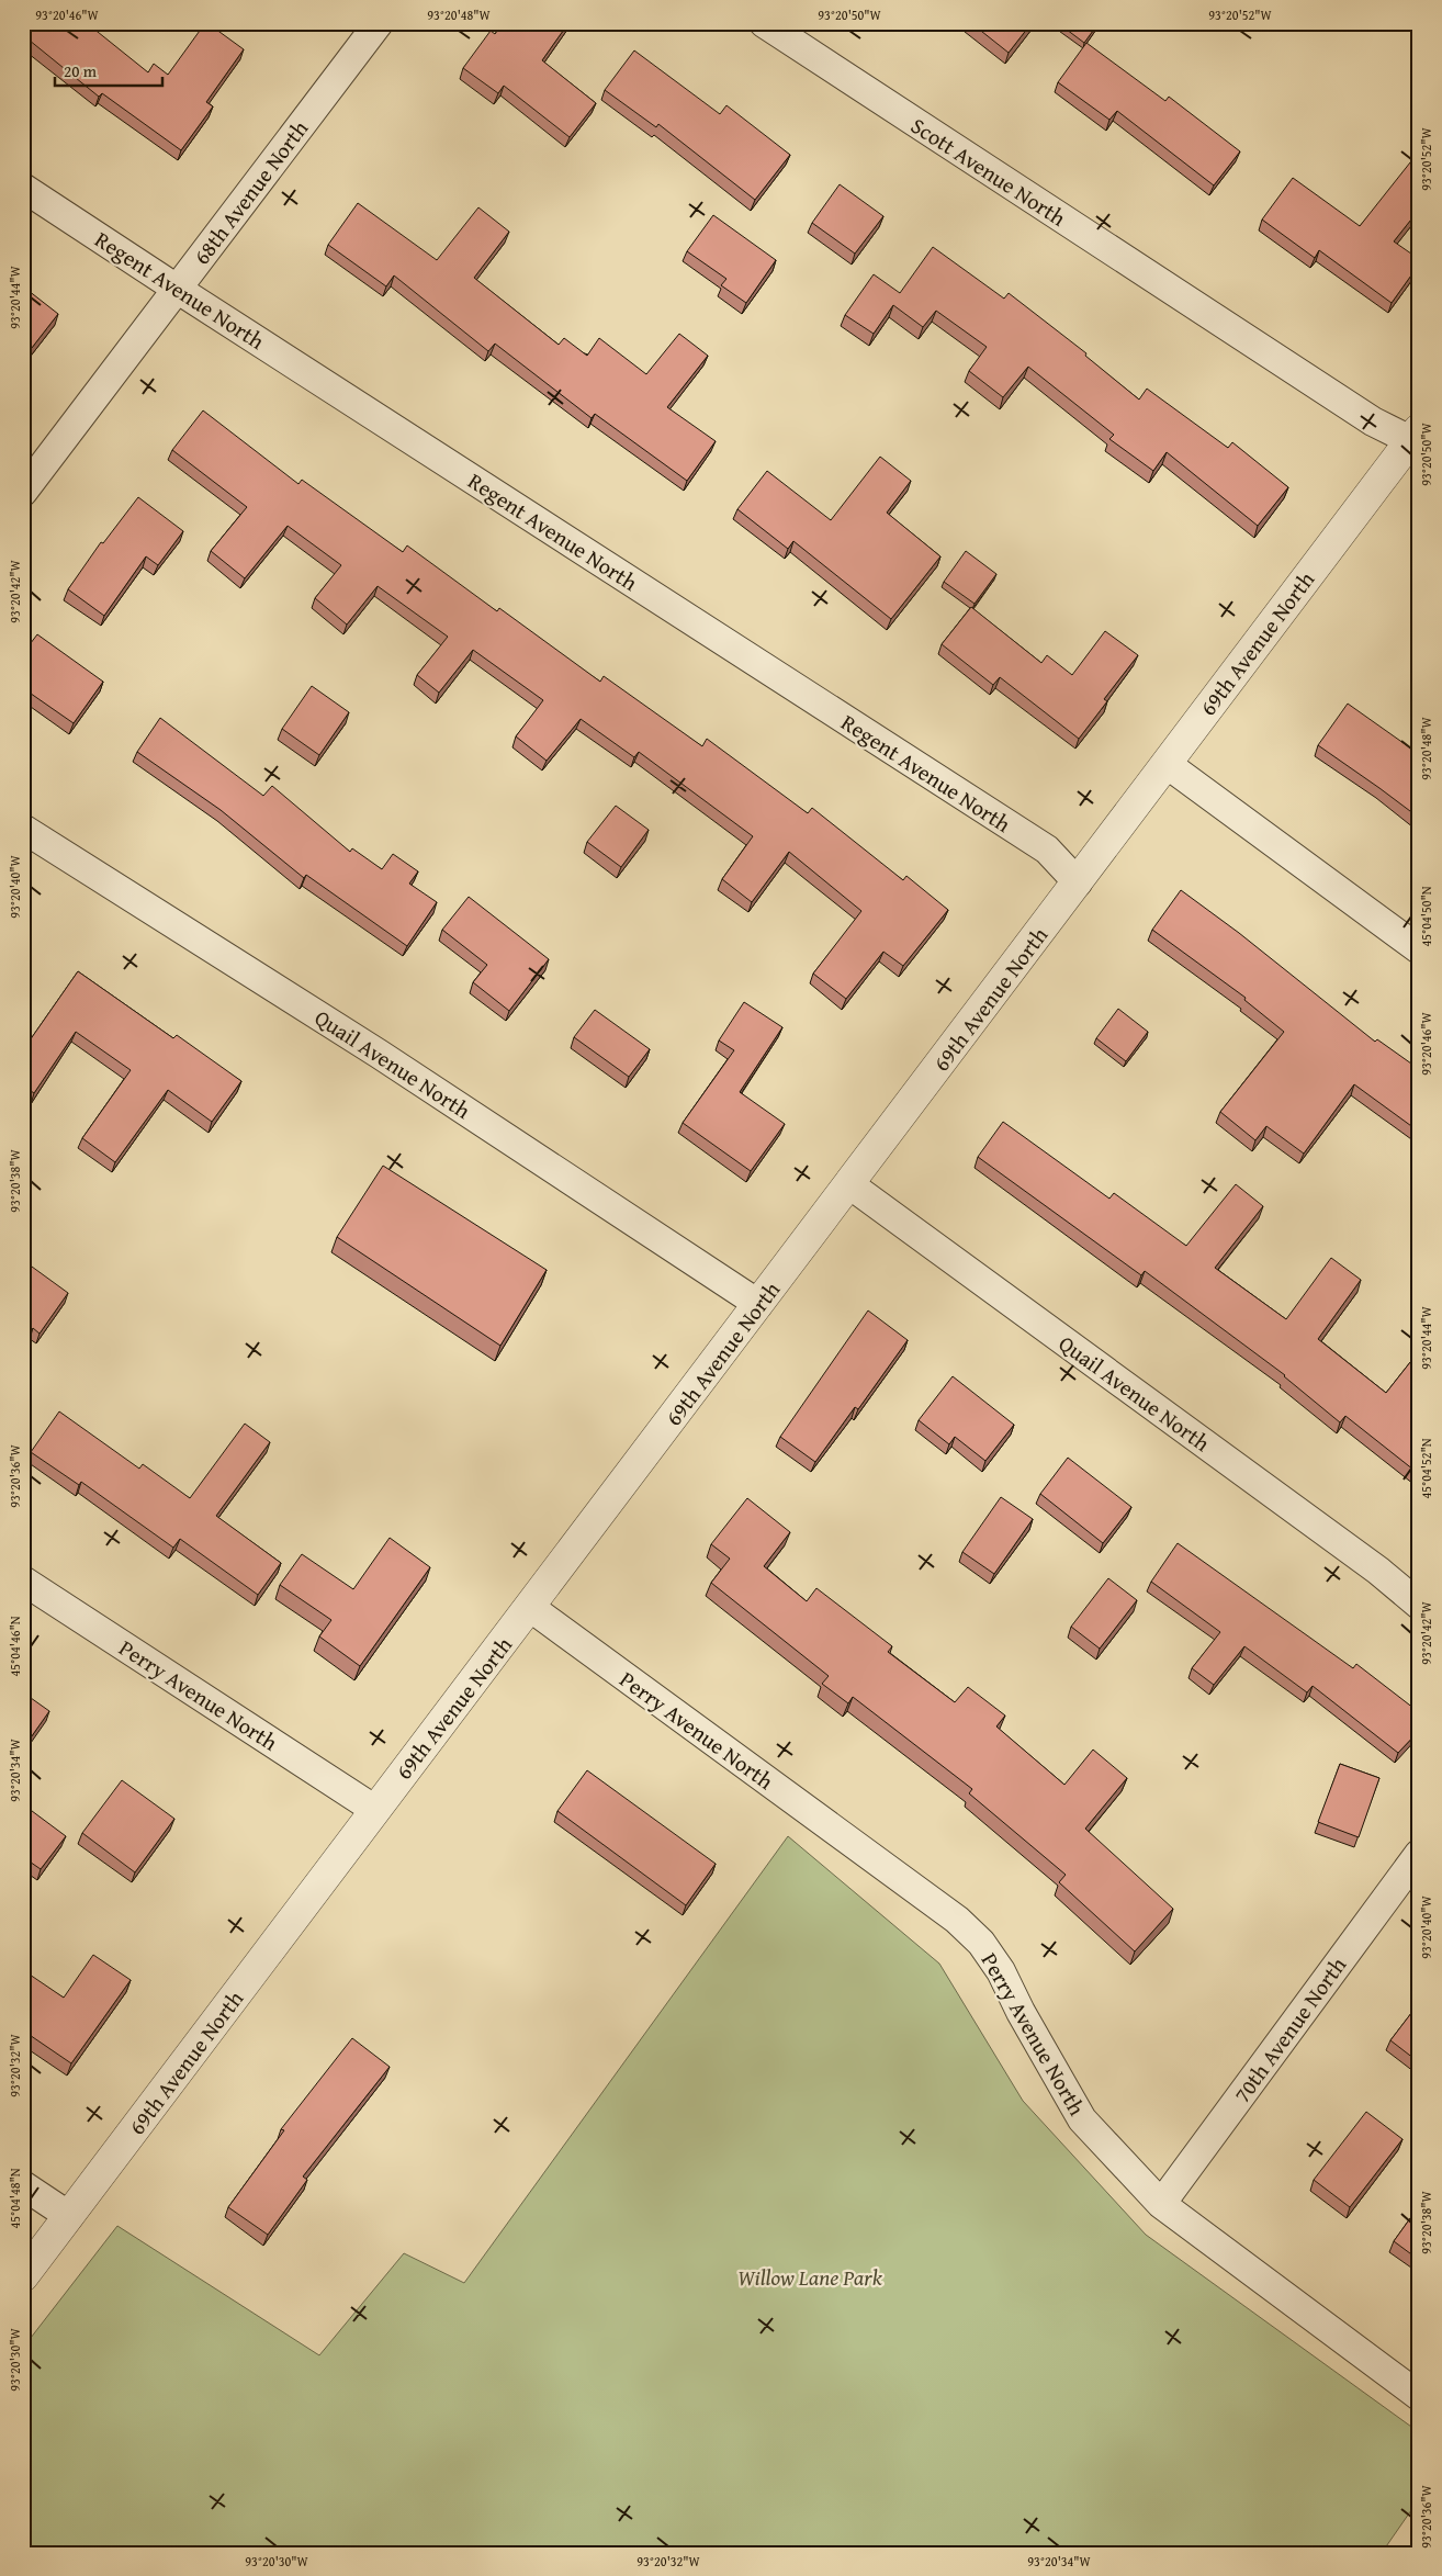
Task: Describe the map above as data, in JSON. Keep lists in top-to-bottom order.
{
  "streets": {
    "street": [
      "Scott Avenue North",
      "68th Avenue North",
      "Regent Avenue North",
      "69th Avenue North",
      "Quail Avenue North",
      "Perry Avenue North",
      "70th Avenue North"
    ]
  },
  "crossings": [
    ["Scott Avenue North", "69th Avenue North"],
    ["68th Avenue North", "Regent Avenue North"],
    ["Regent Avenue North", "69th Avenue North"],
    ["69th Avenue North", "Quail Avenue North"],
    ["69th Avenue North", "Perry Avenue North"],
    ["Perry Avenue North", "70th Avenue North"]
  ],
  "parks": ["Willow Lane Park"],
  "scale_bar": "20 m",
  "coordinates": [
    "93°20'46\"W",
    "93°20'48\"W",
    "93°20'50\"W",
    "93°20'52\"W",
    "93°20'44\"W",
    "93°20'42\"W",
    "93°20'40\"W",
    "45°04'50\"N",
    "93°20'38\"W",
    "45°04'52\"N",
    "93°20'36\"W",
    "45°04'46\"N",
    "93°20'34\"W",
    "93°20'32\"W",
    "45°04'48\"N",
    "93°20'30\"W"
  ]
}
